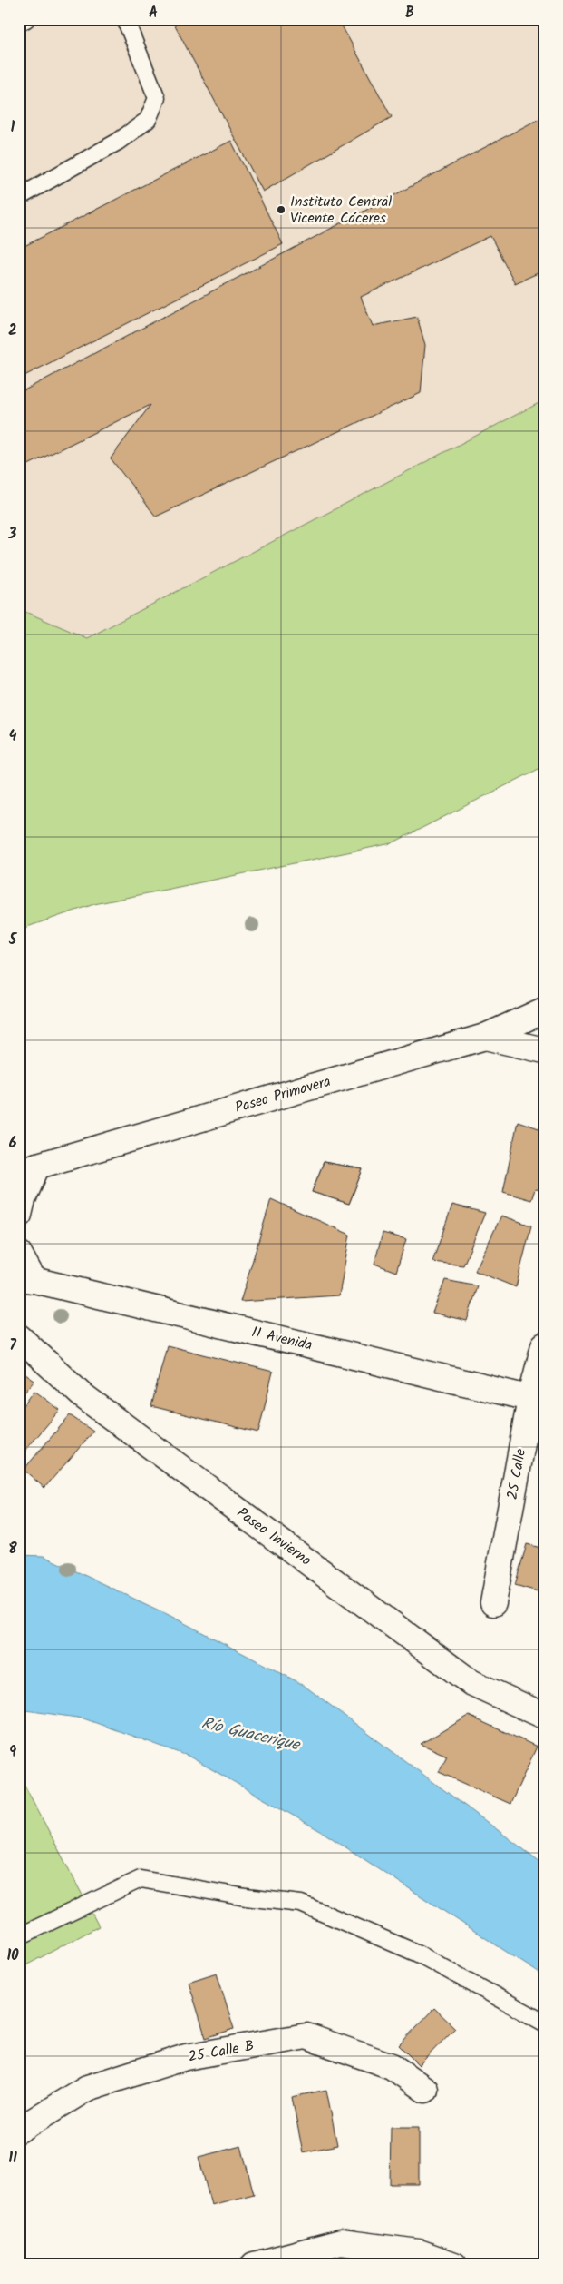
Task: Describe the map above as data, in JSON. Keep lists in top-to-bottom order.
{
  "streets": {
    "street": [
      "Paseo Primavera",
      "11 Avenida",
      "25 Calle",
      "Paseo Invierno",
      "25 Calle B"
    ]
  },
  "crossings": [
    ["11 Avenida", "25 Calle"]
  ],
  "water": ["Río Guacerique"],
  "places": ["Instituto Central Vicente Cáceres"],
  "grid": {
    "columns": ["A", "B"],
    "rows": [
      "1",
      "2",
      "3",
      "4",
      "5",
      "6",
      "7",
      "8",
      "9",
      "10",
      "11"
    ]
  }
}
